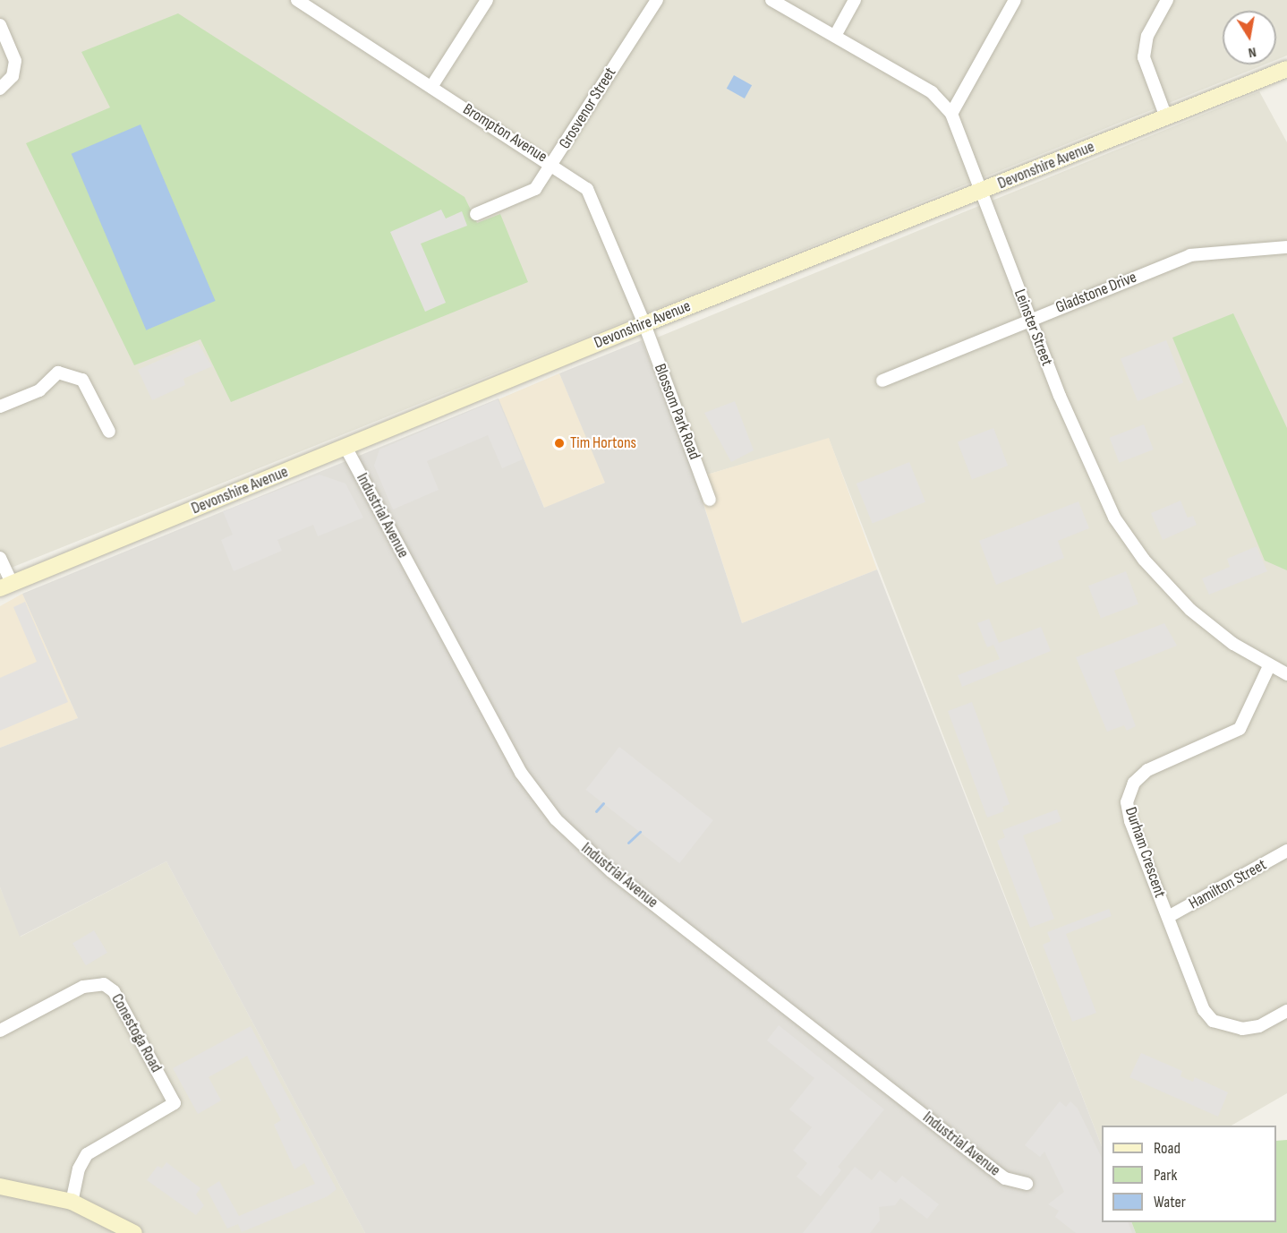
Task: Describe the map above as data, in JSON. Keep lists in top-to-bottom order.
{
  "streets": {
    "main road": ["Devonshire Avenue"],
    "street": [
      "Grosvenor Street",
      "Brompton Avenue",
      "Gladstone Drive",
      "Leinster Street",
      "Blossom Park Road",
      "Industrial Avenue",
      "Durham Crescent",
      "Hamilton Street",
      "Conestoga Road"
    ]
  },
  "crossings": [
    ["Grosvenor Street", "Brompton Avenue"],
    ["Brompton Avenue", "Devonshire Avenue"],
    ["Brompton Avenue", "Blossom Park Road"],
    ["Devonshire Avenue", "Leinster Street"],
    ["Devonshire Avenue", "Blossom Park Road"],
    ["Devonshire Avenue", "Industrial Avenue"],
    ["Gladstone Drive", "Leinster Street"],
    ["Leinster Street", "Durham Crescent"],
    ["Durham Crescent", "Hamilton Street"]
  ],
  "places": ["Tim Hortons"],
  "legend": ["Road", "Park", "Water"],
  "north": "bottom"
}
